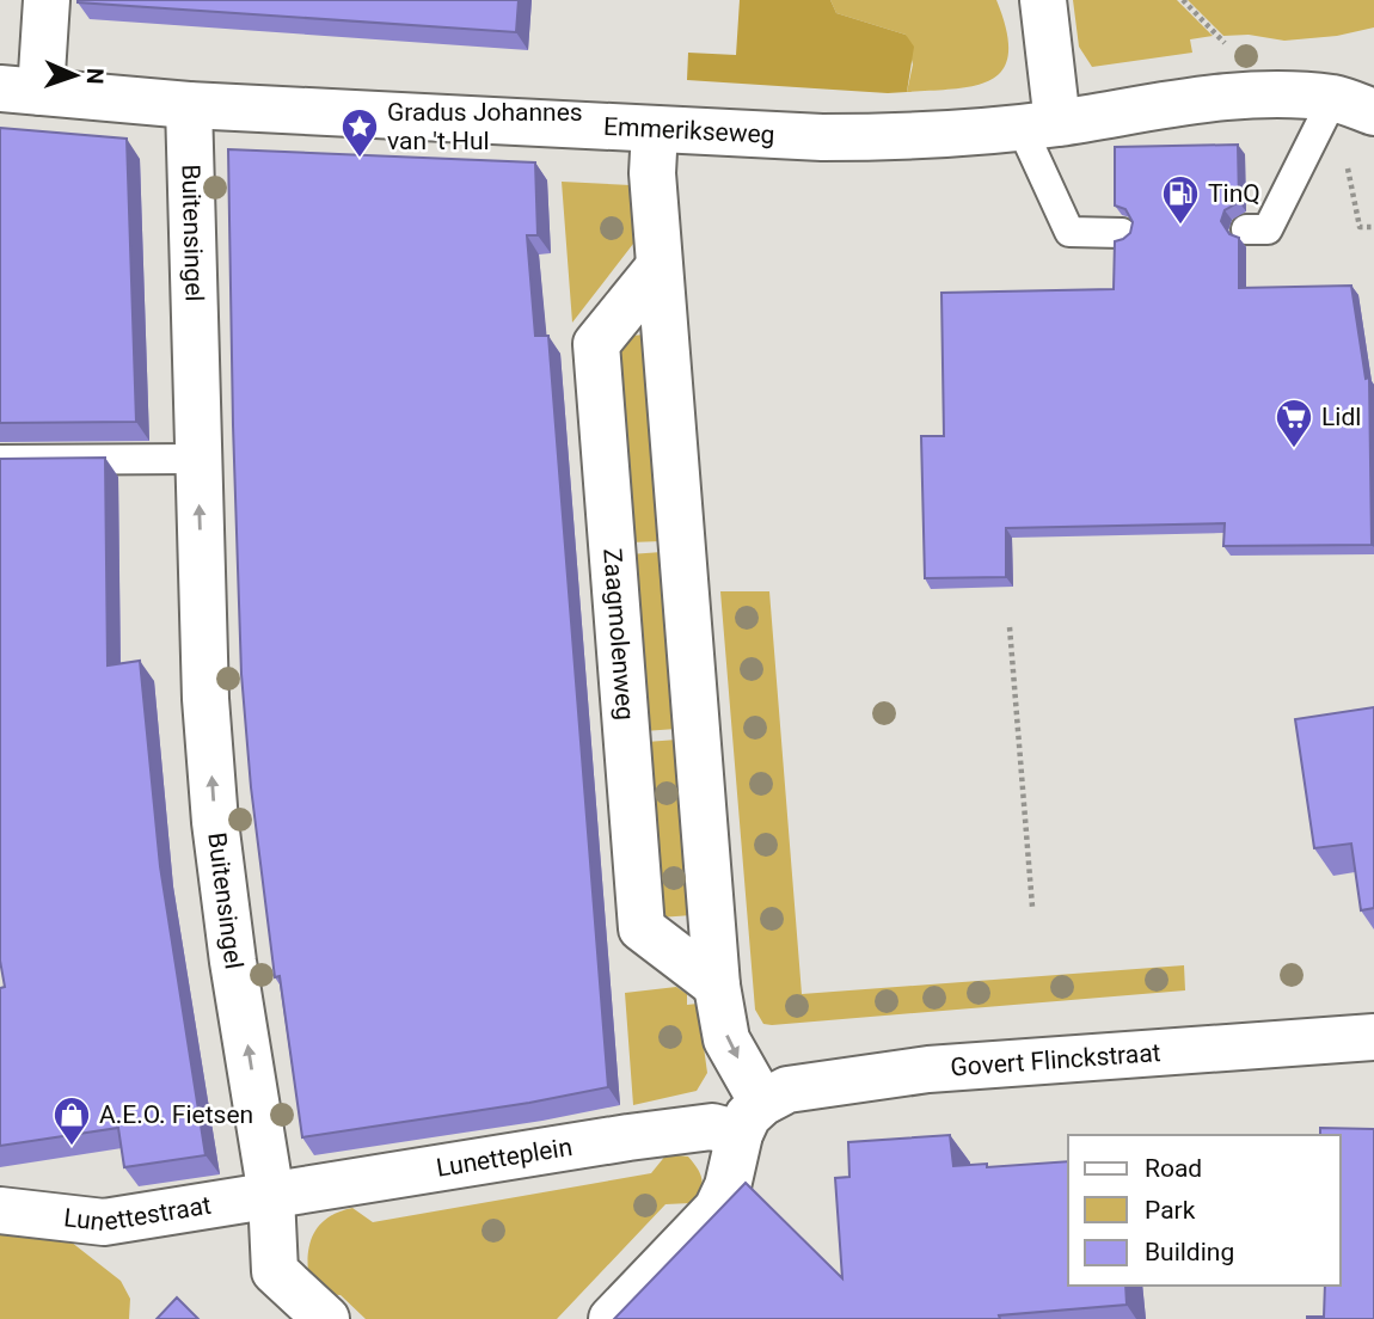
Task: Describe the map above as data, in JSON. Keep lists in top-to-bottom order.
{
  "streets": {
    "street": [
      "Emmerikseweg",
      "Buitensingel",
      "Zaagmolenweg",
      "Govert Flinckstraat",
      "Lunetteplein",
      "Lunettestraat"
    ]
  },
  "crossings": [
    ["Emmerikseweg", "Buitensingel"],
    ["Buitensingel", "Lunetteplein"],
    ["Buitensingel", "Lunettestraat"],
    ["Govert Flinckstraat", "Lunetteplein"],
    ["Lunetteplein", "Lunettestraat"]
  ],
  "one_way": ["Buitensingel"],
  "places": {
    "place": ["Gradus Johannes van 't Hul"],
    "fuel station": ["TinQ"],
    "supermarket": ["Lidl"],
    "shop": ["A.E.O. Fietsen"]
  },
  "legend": ["Road", "Park", "Building"],
  "north": "right"
}
